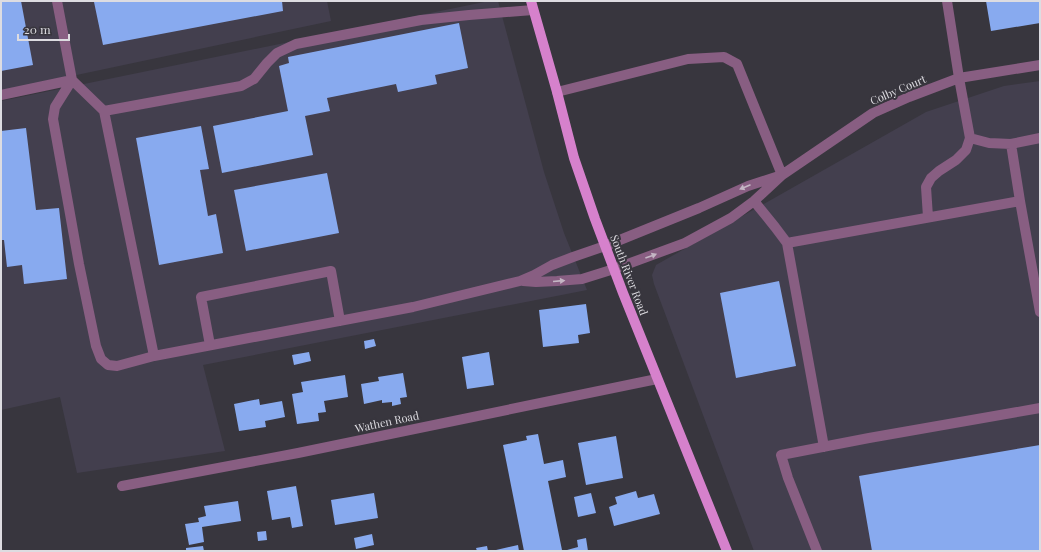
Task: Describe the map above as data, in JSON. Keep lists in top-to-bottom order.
{
  "streets": {
    "main road": ["South River Road"],
    "street": ["Colby Court", "Wathen Road"]
  },
  "crossings": [
    ["Colby Court", "South River Road"],
    ["South River Road", "Wathen Road"]
  ],
  "scale_bar": "20 m"
}
